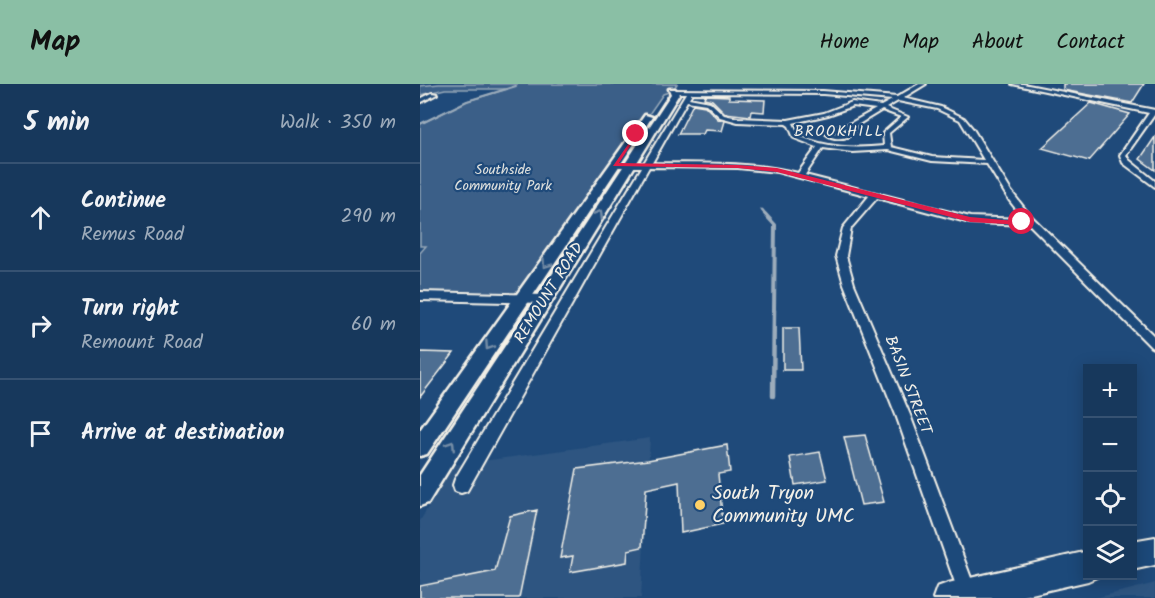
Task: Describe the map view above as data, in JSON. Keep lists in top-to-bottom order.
{
  "streets": {
    "main road": ["REMOUNT ROAD"],
    "street": ["BASIN STREET"]
  },
  "districts": ["BROOKHILL"],
  "parks": ["Southside Community Park"],
  "places": ["South Tryon Community UMC"],
  "page": {
    "header": "Map",
    "nav": [
      "Home",
      "Map",
      "About",
      "Contact"
    ],
    "heading": ["5 min", "Walk · 350 m"],
    "list": [
      ["Continue", "Remus Road", "290 m"],
      ["Turn right", "Remount Road", "60 m"],
      "Arrive at destination"
    ],
    "map_buttons": ["+", "−"]
  }
}
